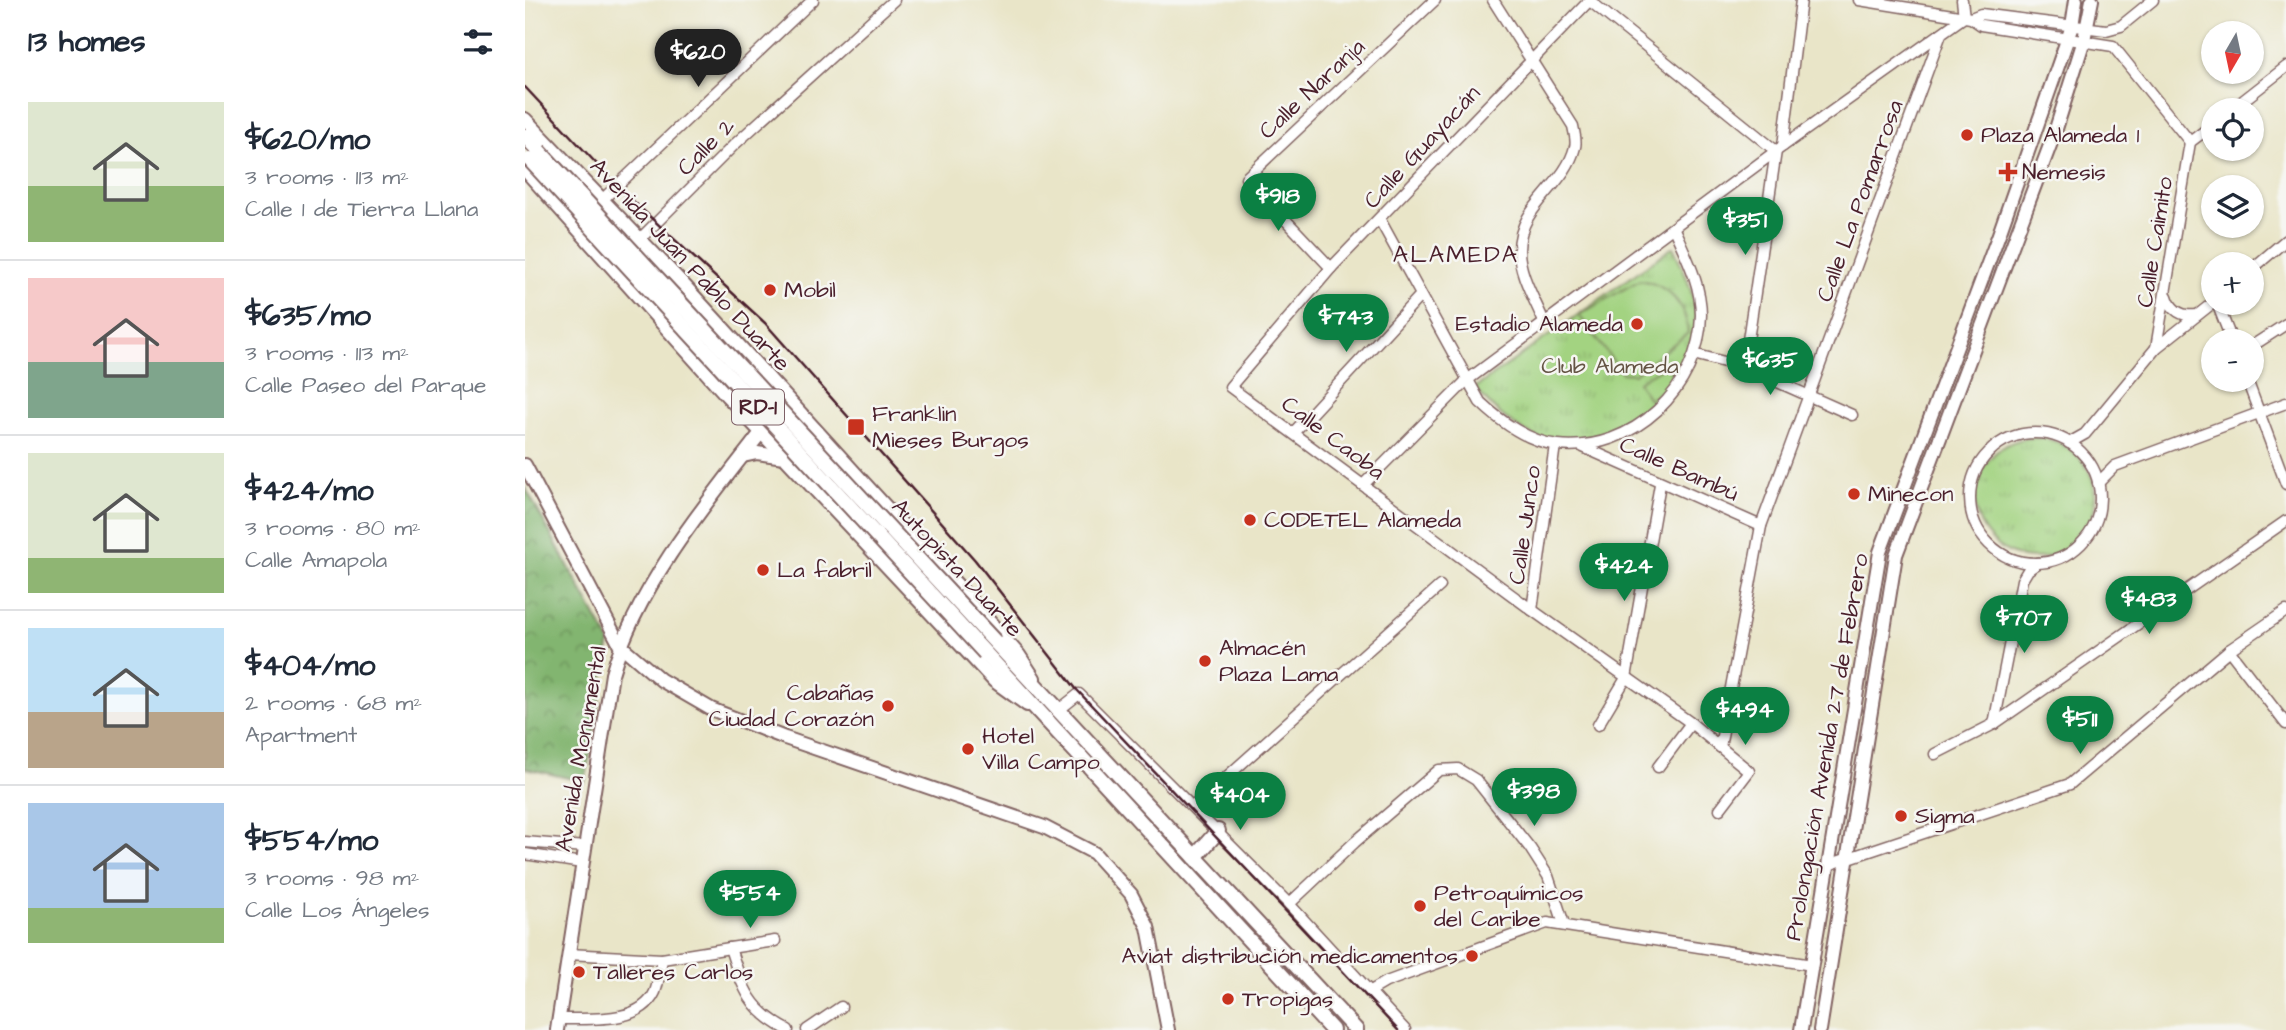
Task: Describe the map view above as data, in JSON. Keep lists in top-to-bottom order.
{
  "streets": {
    "highway": ["RD-1", "Autopista Duarte"],
    "main road": ["Avenida Juan Pablo Duarte", "Prolongación Avenida 27 de Febrero", "Avenida Monumental"],
    "street": [
      "Calle Naranja",
      "Calle 2",
      "Calle Guayacán",
      "Calle La Pomarrosa",
      "Calle Caimito",
      "Calle Caoba",
      "Calle Bambú",
      "Calle Junco"
    ]
  },
  "crossings": [
    ["Calle Naranja", "Calle Guayacán"],
    ["Calle 2", "Avenida Juan Pablo Duarte"],
    ["Calle Guayacán", "Calle Caoba"],
    ["Calle La Pomarrosa", "Calle Caoba"],
    ["Calle La Pomarrosa", "Calle Bambú"],
    ["Avenida Juan Pablo Duarte", "Autopista Duarte"],
    ["Avenida Juan Pablo Duarte", "Avenida Monumental"],
    ["Calle Caoba", "Calle Junco"],
    ["Autopista Duarte", "Avenida Monumental"]
  ],
  "districts": ["ALAMEDA"],
  "parks": ["Club Alameda"],
  "places": {
    "other": [
      "Plaza Alameda 1",
      "Mobil",
      "Estadio Alameda",
      "Minecon",
      "CODETEL Alameda",
      "La fabril",
      "Almacén Plaza Lama",
      "Cabañas Ciudad Corazón",
      "Hotel Villa Campo",
      "Sigma",
      "Petroquímicos del Caribe",
      "Aviat distribución medicamentos",
      "Talleres Carlos",
      "Tropigas"
    ],
    "health": ["Nemesis"],
    "transit": ["Franklin Mieses Burgos"]
  },
  "north": "bottom",
  "page": {
    "heading": "13 homes",
    "map_buttons": ["+", "−"],
    "price": [
      "$620",
      "$918",
      "$351",
      "$743",
      "$635",
      "$424",
      "$483",
      "$707",
      "$494",
      "$511",
      "$398",
      "$404",
      "$554"
    ],
    "list": [
      {
        "name": "$620/mo",
        "note": "3 rooms · 113 m² · Calle 1 de Tierra Llana"
      },
      {
        "name": "$635/mo",
        "note": "3 rooms · 113 m² · Calle Paseo del Parque"
      },
      {
        "name": "$424/mo",
        "note": "3 rooms · 80 m² · Calle Amapola"
      },
      {
        "name": "$404/mo",
        "note": "2 rooms · 68 m² · Apartment"
      },
      {
        "name": "$554/mo",
        "note": "3 rooms · 98 m² · Calle Los Ángeles"
      }
    ]
  }
}
